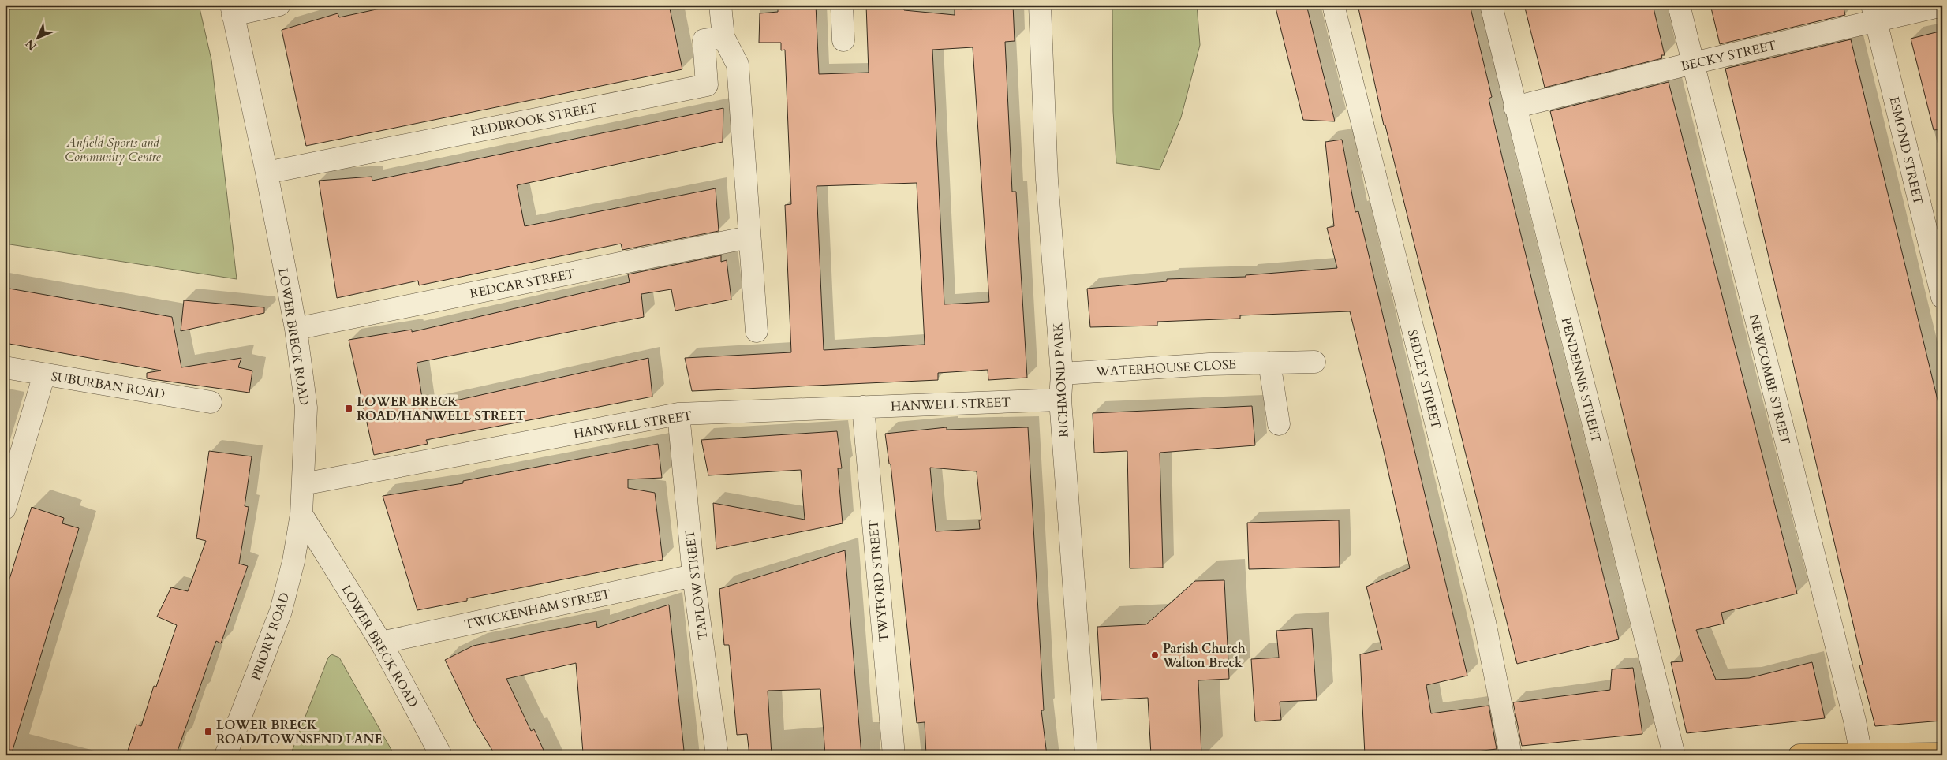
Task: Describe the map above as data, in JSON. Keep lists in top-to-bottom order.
{
  "streets": {
    "street": [
      "BECKY STREET",
      "REDBROOK STREET",
      "ESMOND STREET",
      "REDCAR STREET",
      "LOWER BRECK ROAD",
      "WATERHOUSE CLOSE",
      "SEDLEY STREET",
      "NEWCOMBE STREET",
      "RICHMOND PARK",
      "PENDENNIS STREET",
      "SUBURBAN ROAD",
      "HANWELL STREET",
      "TWYFORD STREET",
      "TAPLOW STREET",
      "TWICKENHAM STREET",
      "PRIORY ROAD"
    ]
  },
  "crossings": [
    ["BECKY STREET", "ESMOND STREET"],
    ["BECKY STREET", "NEWCOMBE STREET"],
    ["BECKY STREET", "PENDENNIS STREET"],
    ["REDBROOK STREET", "LOWER BRECK ROAD"],
    ["REDCAR STREET", "LOWER BRECK ROAD"],
    ["LOWER BRECK ROAD", "HANWELL STREET"],
    ["LOWER BRECK ROAD", "TWICKENHAM STREET"],
    ["LOWER BRECK ROAD", "PRIORY ROAD"],
    ["WATERHOUSE CLOSE", "RICHMOND PARK"],
    ["RICHMOND PARK", "HANWELL STREET"],
    ["HANWELL STREET", "TWYFORD STREET"],
    ["HANWELL STREET", "TAPLOW STREET"],
    ["TAPLOW STREET", "TWICKENHAM STREET"]
  ],
  "parks": ["Anfield Sports and Community Centre"],
  "places": {
    "transit": ["LOWER BRECK ROAD/HANWELL STREET", "LOWER BRECK ROAD/TOWNSEND LANE"],
    "other": ["Parish Church Walton Breck"]
  },
  "north": "bottom left"
}
